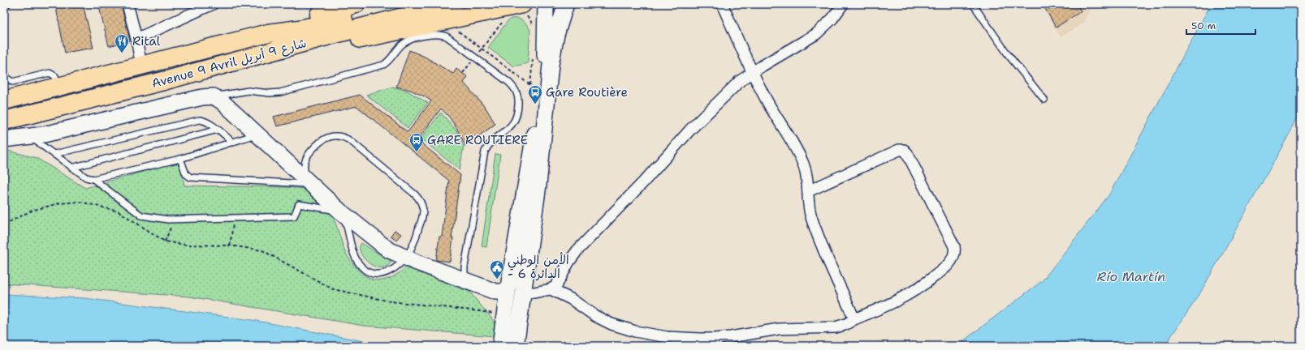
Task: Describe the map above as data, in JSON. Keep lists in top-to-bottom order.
{
  "streets": {
    "highway": ["Avenue 9 Avril شارع 9 أبريل"]
  },
  "water": ["Río Martín"],
  "places": {
    "restaurant": ["Rital"],
    "bus stop": ["Gare Routière", "GARE ROUTIERE"],
    "public building": ["الأمن الوطني - الدائرة 6"]
  },
  "scale_bar": "50 m"
}
